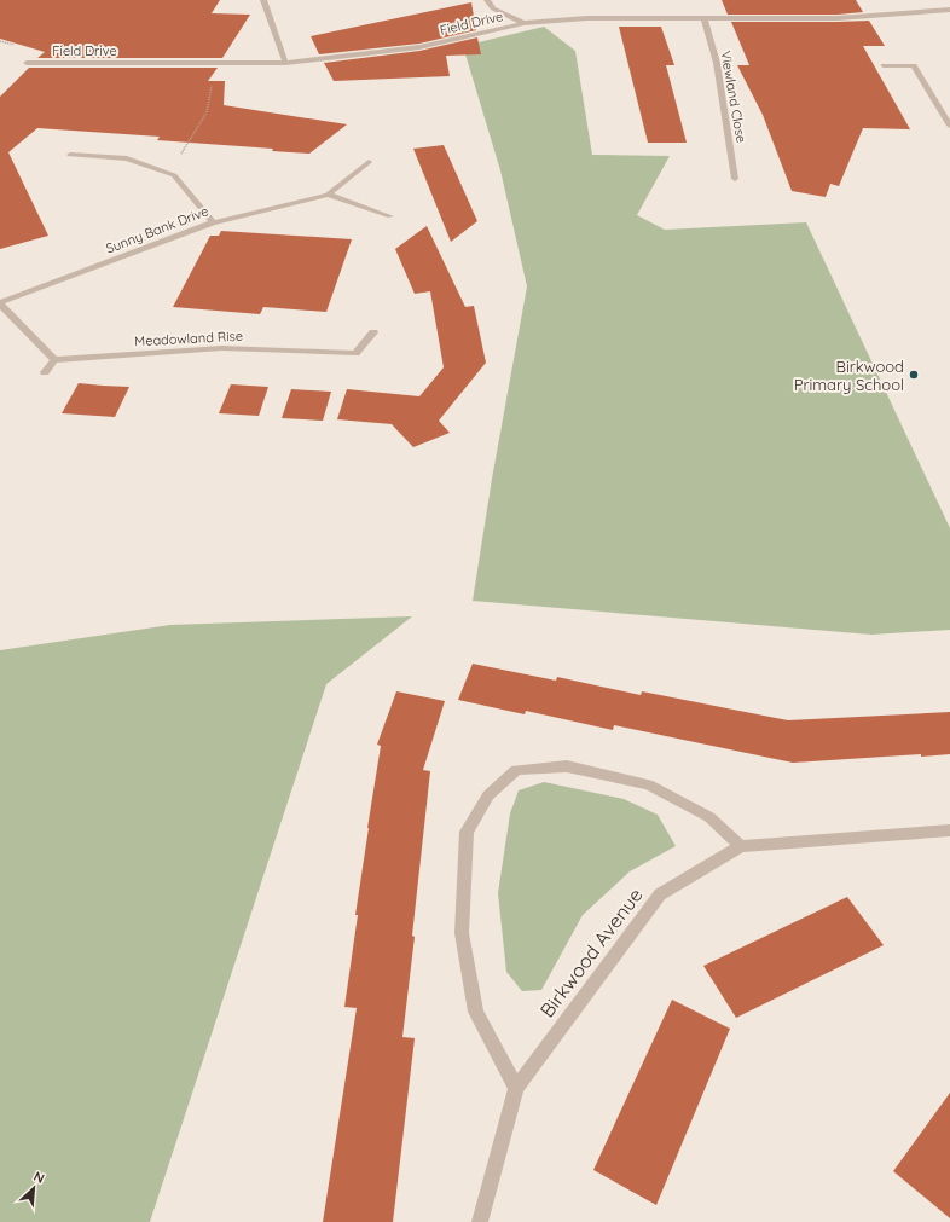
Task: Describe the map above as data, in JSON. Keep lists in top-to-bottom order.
{
  "streets": {
    "street": [
      "Field Drive",
      "Viewland Close",
      "Sunny Bank Drive",
      "Meadowland Rise",
      "Birkwood Avenue"
    ]
  },
  "crossings": [
    ["Field Drive", "Viewland Close"]
  ],
  "places": ["Birkwood Primary School"],
  "north": "top right"
}
